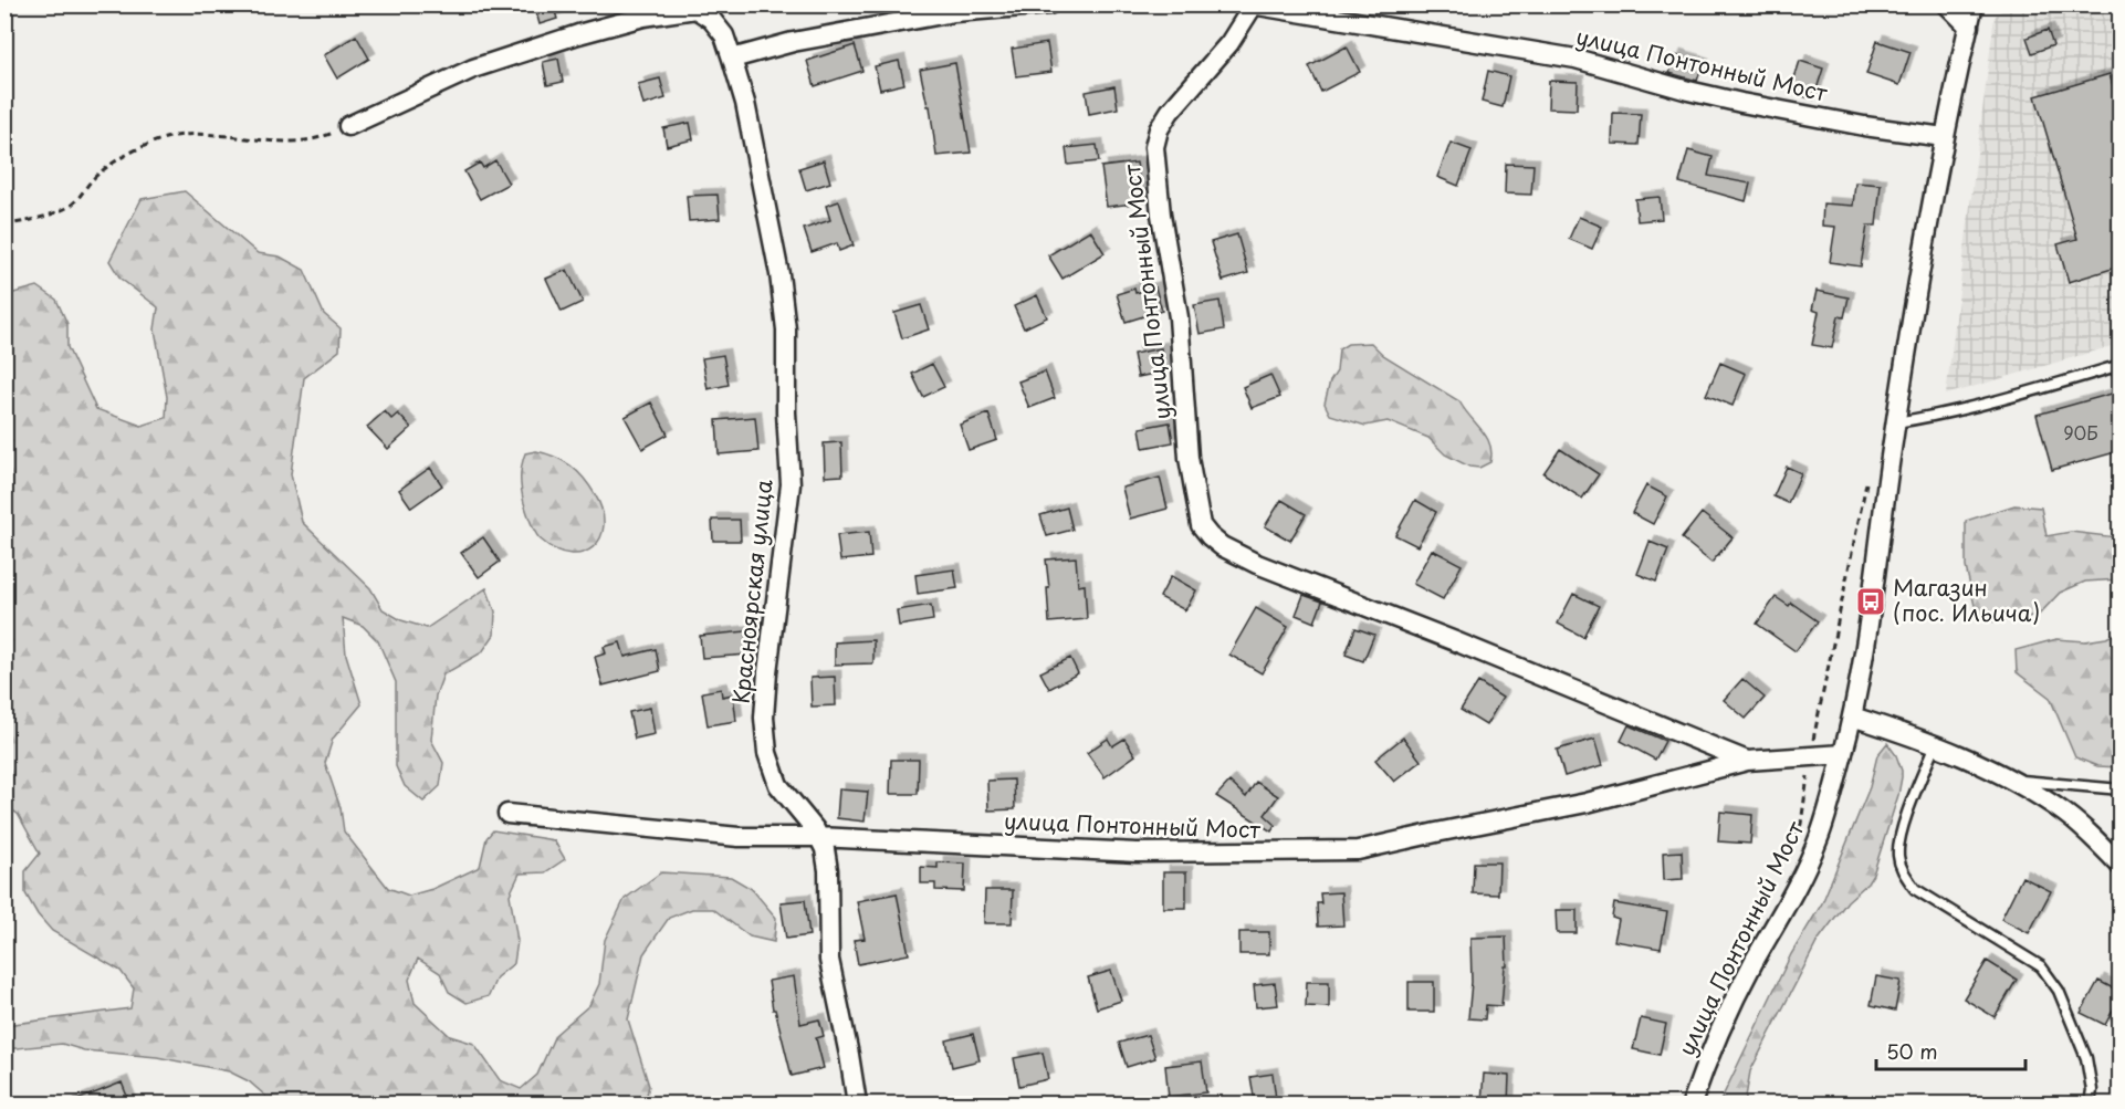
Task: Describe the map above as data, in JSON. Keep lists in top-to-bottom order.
{
  "streets": {
    "street": ["улица Понтонный Мост", "Красноярская улица"]
  },
  "crossings": [
    ["улица Понтонный Мост", "Красноярская улица"]
  ],
  "places": {
    "bus stop": ["Магазин (пос. Ильича)"]
  },
  "house_numbers": ["90Б"],
  "scale_bar": "50 m"
}
